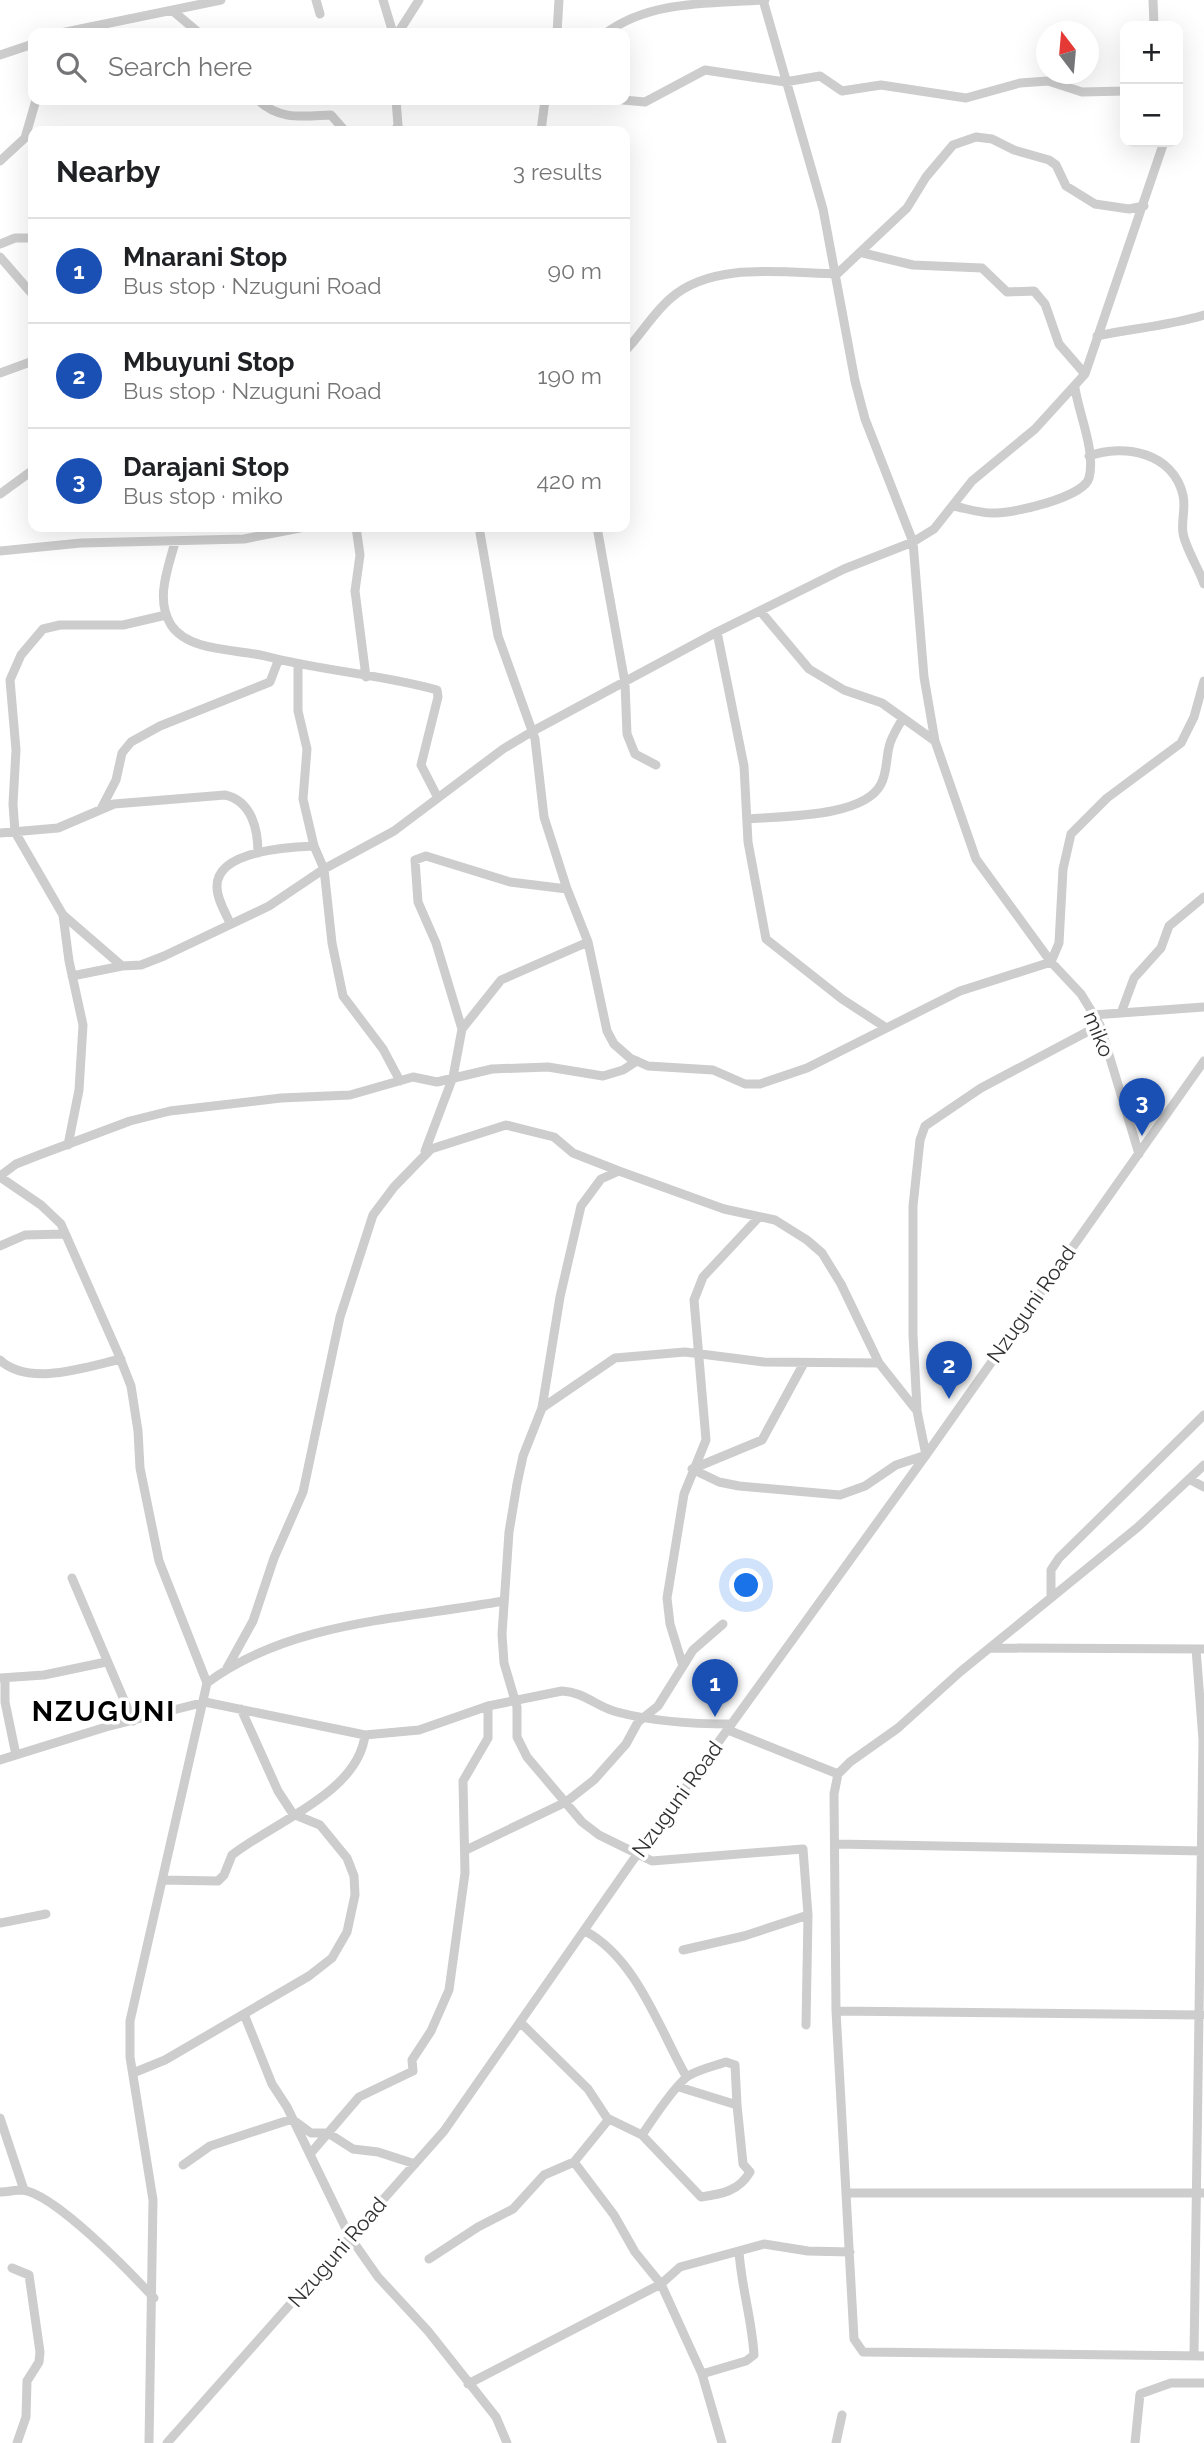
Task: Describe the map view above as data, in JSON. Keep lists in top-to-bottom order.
{
  "streets": {
    "street": ["miko", "Nzuguni Road"]
  },
  "crossings": [
    ["miko", "Nzuguni Road"]
  ],
  "districts": ["NZUGUNI"],
  "north": "top",
  "page": {
    "map_buttons": ["+", "−"],
    "search": "Search here",
    "heading": ["Nearby", "3 results"],
    "list": [
      {
        "mark": "1",
        "name": "Mnarani Stop",
        "note": "Bus stop · Nzuguni Road",
        "value": "90 m"
      },
      {
        "mark": "2",
        "name": "Mbuyuni Stop",
        "note": "Bus stop · Nzuguni Road",
        "value": "190 m"
      },
      {
        "mark": "3",
        "name": "Darajani Stop",
        "note": "Bus stop · miko",
        "value": "420 m"
      }
    ],
    "pins": ["3", "2", "1"]
  }
}
